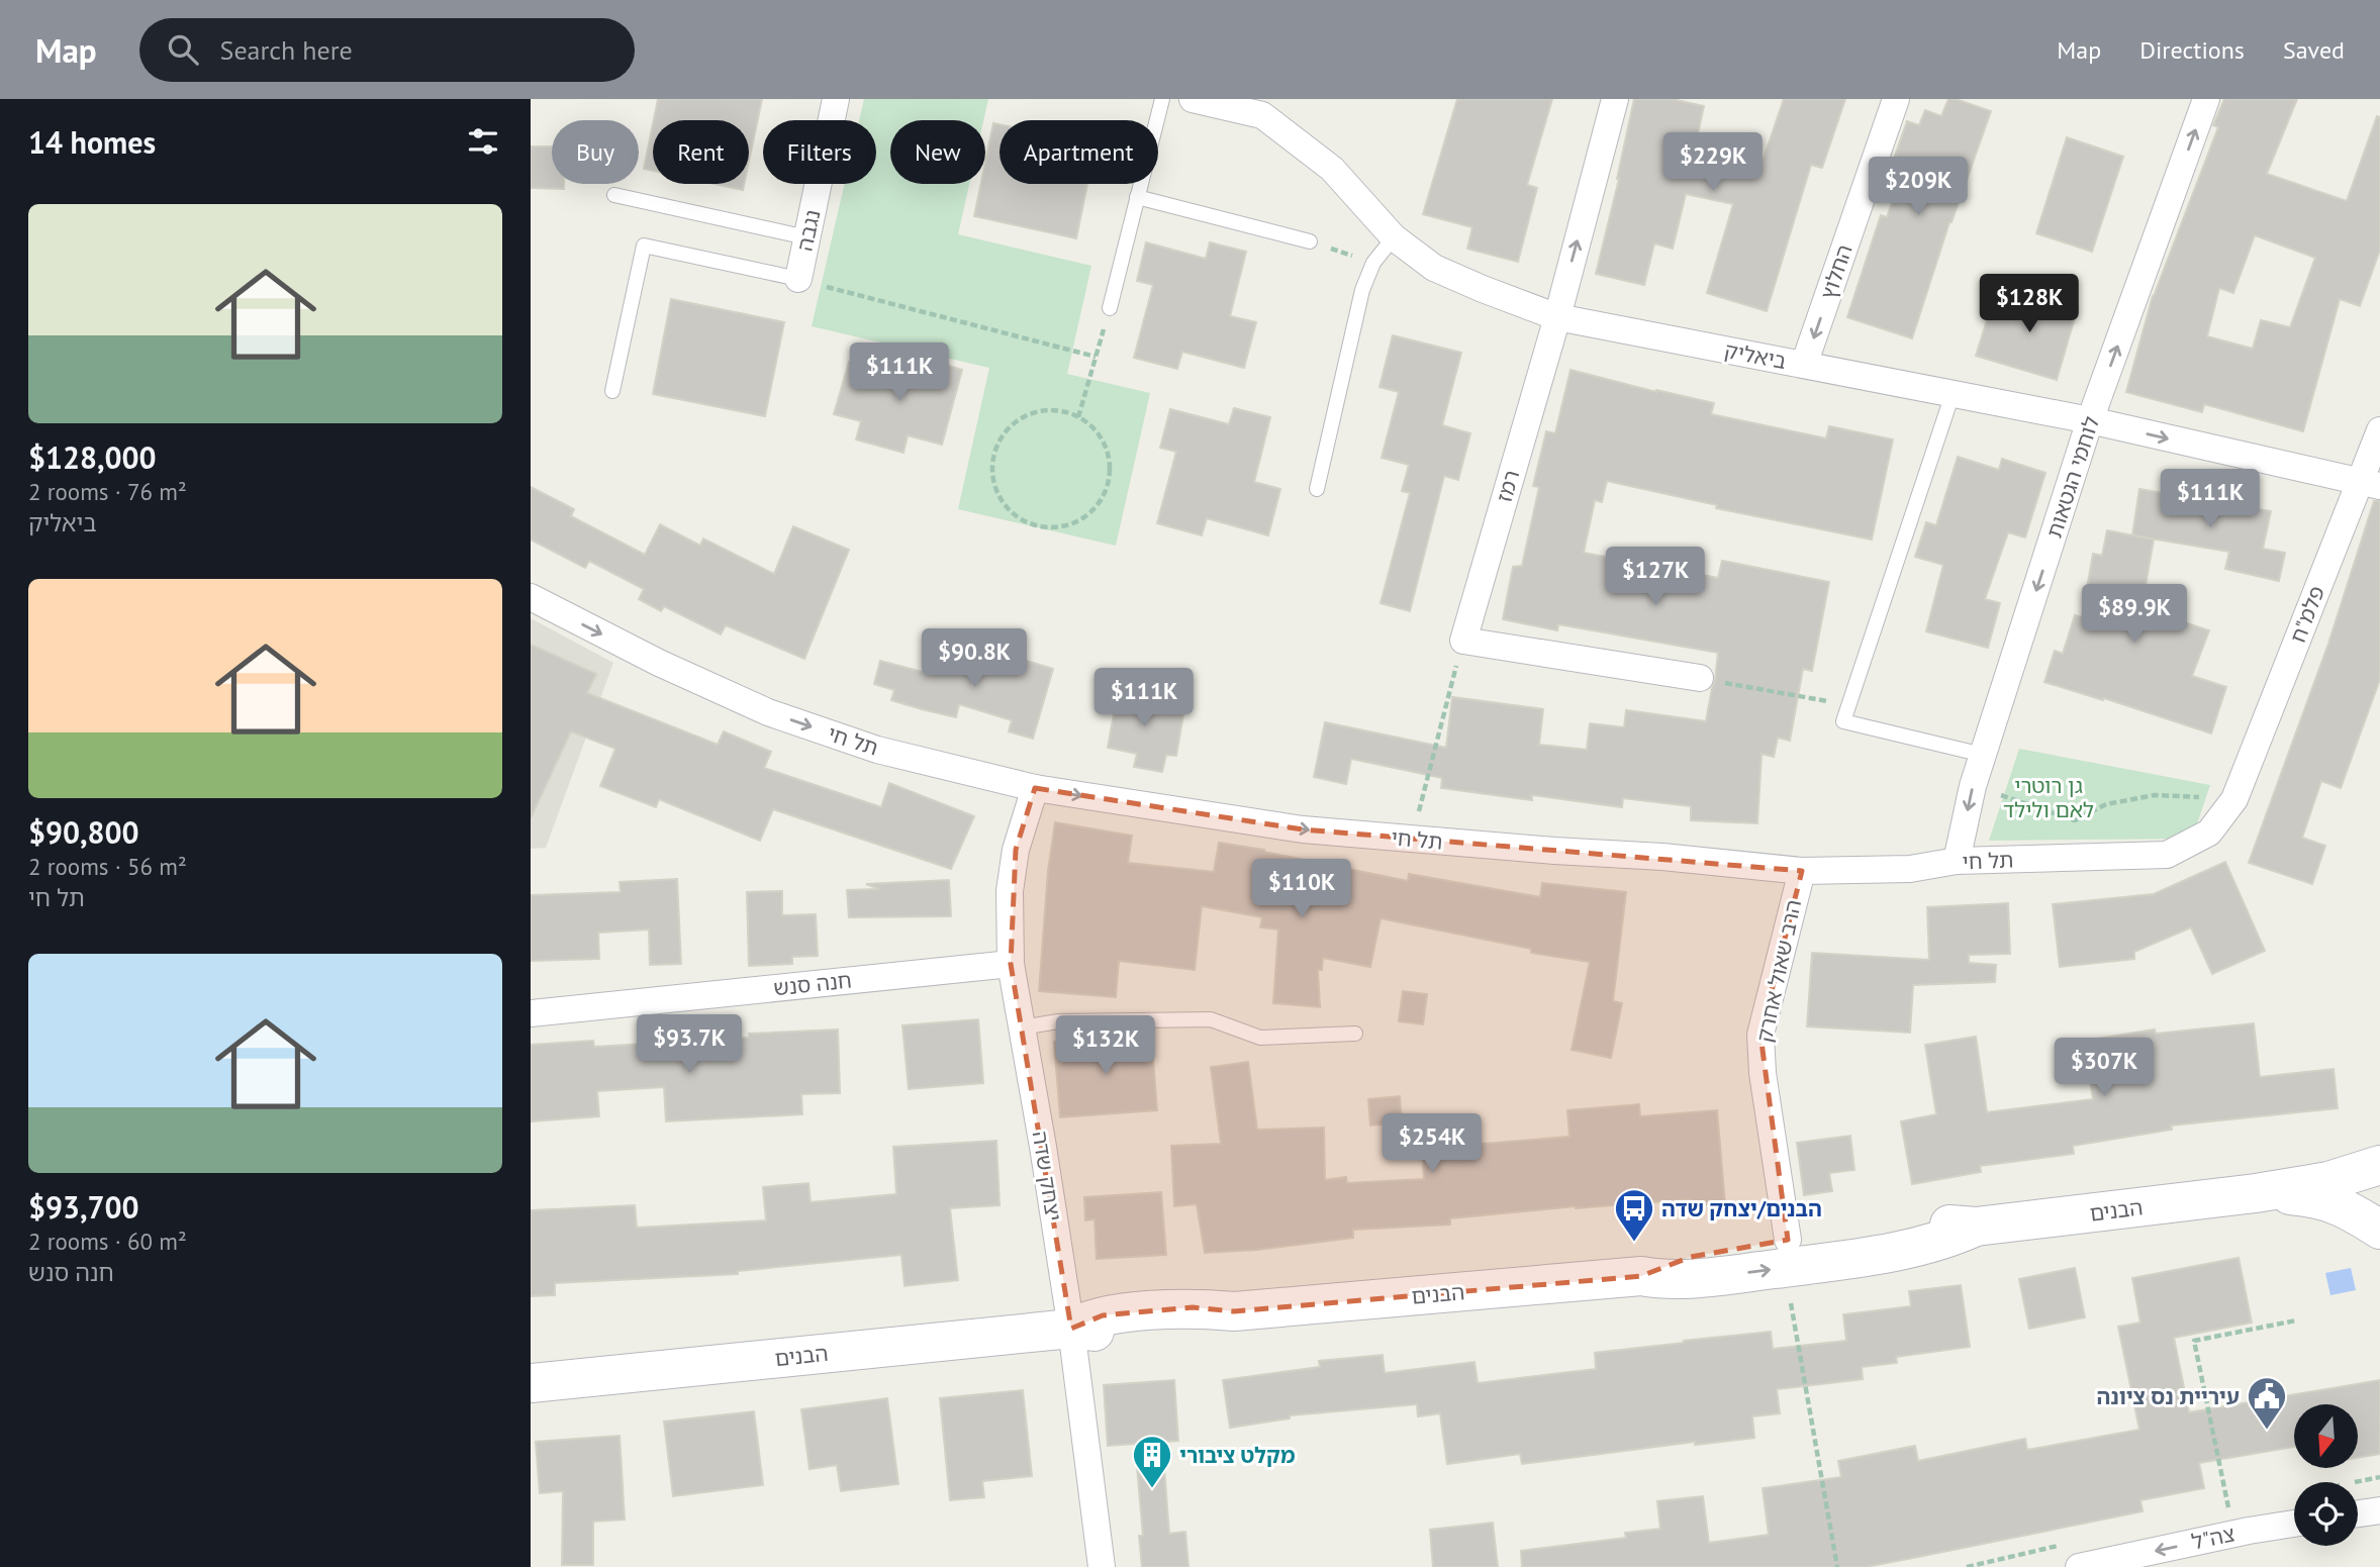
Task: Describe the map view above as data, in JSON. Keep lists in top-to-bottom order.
{
  "streets": {
    "street": [
      "נגבה",
      "החלוץ",
      "ביאליק",
      "לוחמי הגטאות",
      "רמז",
      "פלמ\"ח",
      "תל חי",
      "הרב שאול אחרק",
      "חנה סנש",
      "יצחק שדה",
      "הבנים",
      "צה\"ל"
    ]
  },
  "crossings": [
    ["החלוץ", "ביאליק"],
    ["ביאליק", "לוחמי הגטאות"],
    ["ביאליק", "רמז"],
    ["ביאליק", "פלמ\"ח"],
    ["לוחמי הגטאות", "תל חי"],
    ["פלמ\"ח", "תל חי"],
    ["תל חי", "הרב שאול אחרק"],
    ["תל חי", "יצחק שדה"],
    ["הרב שאול אחרק", "הבנים"],
    ["חנה סנש", "יצחק שדה"],
    ["יצחק שדה", "הבנים"]
  ],
  "one_way": [
    "החלוץ",
    "רמז",
    "תל חי",
    "צה\"ל"
  ],
  "parks": ["גן רוטרי לאם ולילד"],
  "places": {
    "bus stop": ["הבנים/יצחק שדה"],
    "public building": ["עיריית נס ציונה"],
    "building": ["מקלט ציבורי"]
  },
  "north": "bottom",
  "page": {
    "header": "Map",
    "search": "Search here",
    "nav": ["Map", "Directions", "Saved"],
    "heading": "14 homes",
    "chip": [
      "Buy",
      "Rent",
      "Filters",
      "New",
      "Apartment"
    ],
    "price": [
      "$229K",
      "$209K",
      "$128K",
      "$111K",
      "$111K",
      "$127K",
      "$89.9K",
      "$90.8K",
      "$111K",
      "$110K",
      "$93.7K",
      "$132K",
      "$307K",
      "$254K"
    ],
    "list": [
      {
        "name": "$128,000",
        "note": "2 rooms · 76 m² · ביאליק"
      },
      {
        "name": "$90,800",
        "note": "2 rooms · 56 m² · תל חי"
      },
      {
        "name": "$93,700",
        "note": "2 rooms · 60 m² · חנה סנש"
      }
    ]
  }
}
